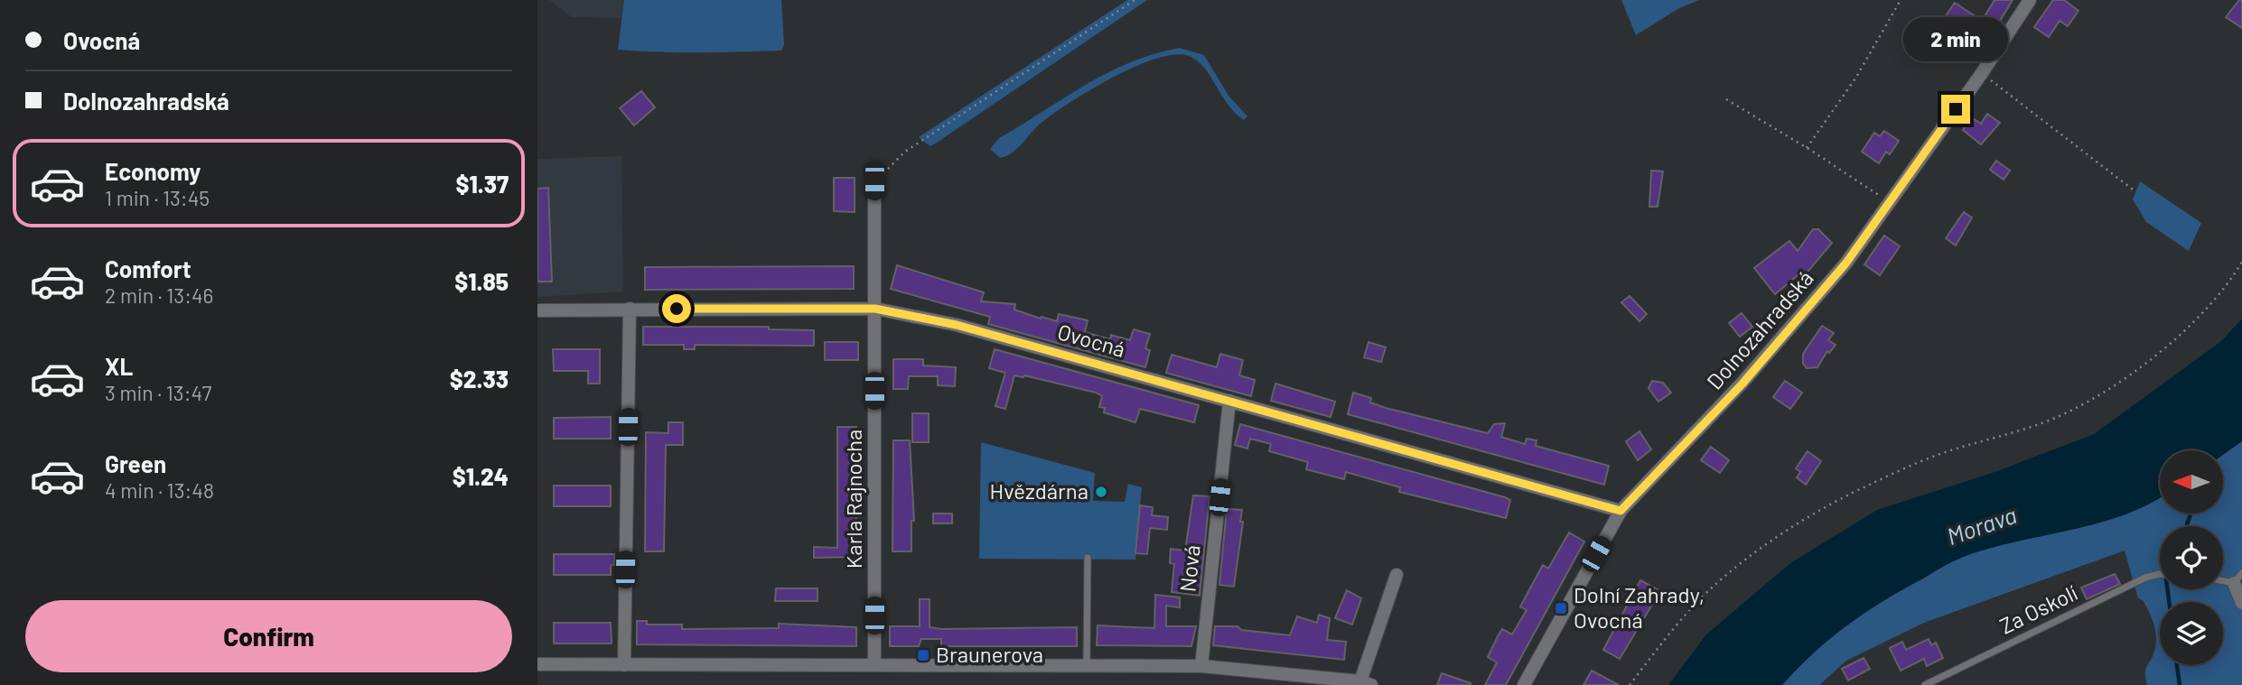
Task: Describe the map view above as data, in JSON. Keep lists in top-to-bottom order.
{
  "streets": {
    "street": [
      "Dolnozahradská",
      "Ovocná",
      "Karla Rajnocha",
      "Nová"
    ],
    "lane": ["Za Oskolí"]
  },
  "crossings": [
    ["Dolnozahradská", "Ovocná"],
    ["Ovocná", "Karla Rajnocha"],
    ["Ovocná", "Nová"]
  ],
  "water": ["Morava"],
  "places": {
    "other": ["Hvězdárna"],
    "transit": ["Dolní Zahrady, Ovocná", "Braunerova"]
  },
  "north": "left",
  "page": {
    "banner": ["Ovocná", "Dolnozahradská"],
    "bubble": "2 min",
    "list": [
      {
        "name": "Economy",
        "note": "1 min · 13:45",
        "value": "$1.37"
      },
      {
        "name": "Comfort",
        "note": "2 min · 13:46",
        "value": "$1.85"
      },
      {
        "name": "XL",
        "note": "3 min · 13:47",
        "value": "$2.33"
      },
      {
        "name": "Green",
        "note": "4 min · 13:48",
        "value": "$1.24"
      }
    ],
    "buttons": "Confirm"
  }
}
